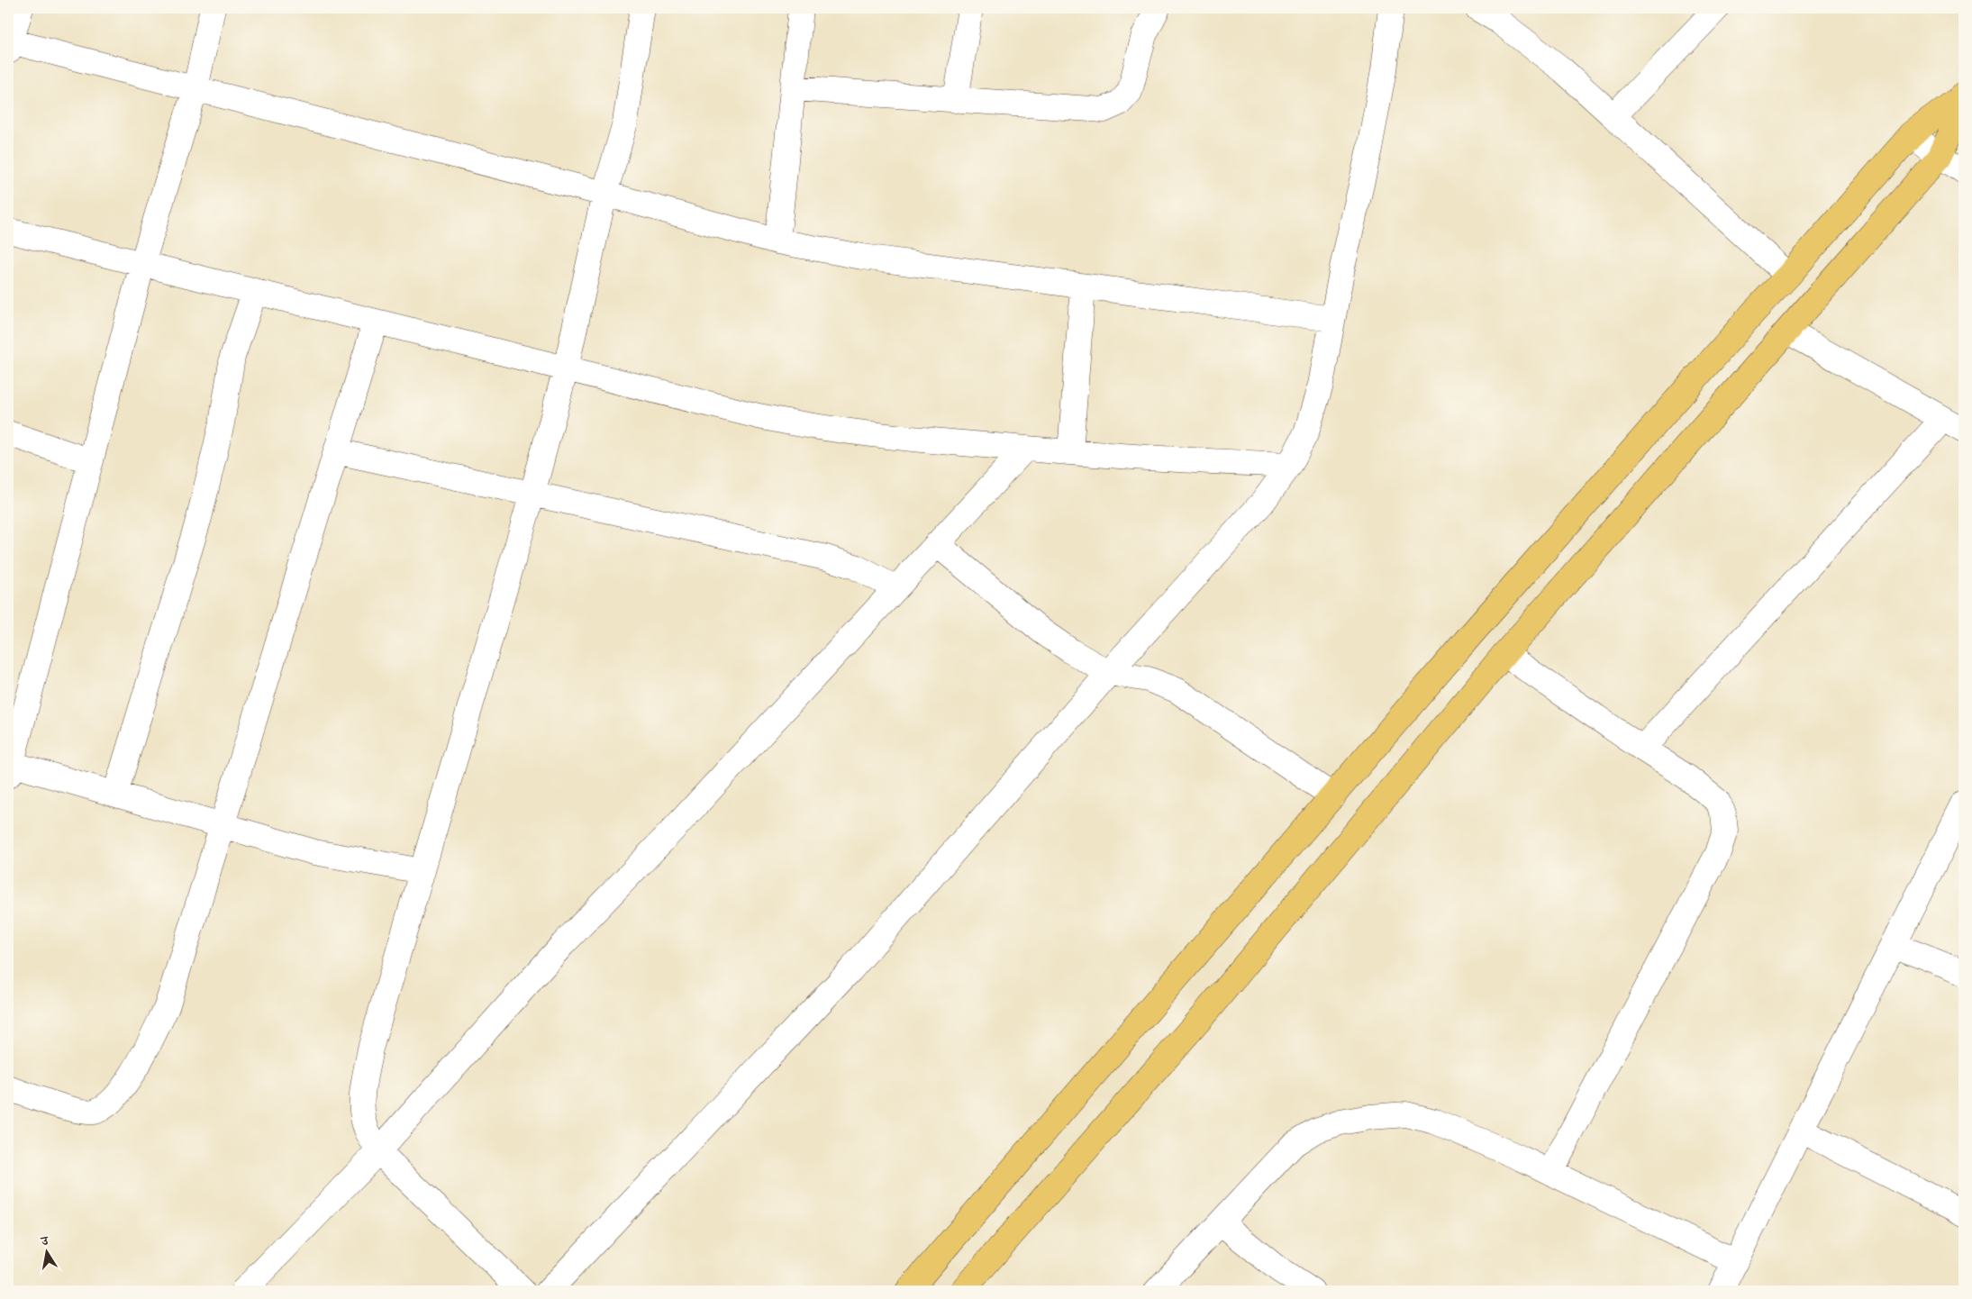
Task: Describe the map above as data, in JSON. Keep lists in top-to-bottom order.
{
  "north": "top"
}
